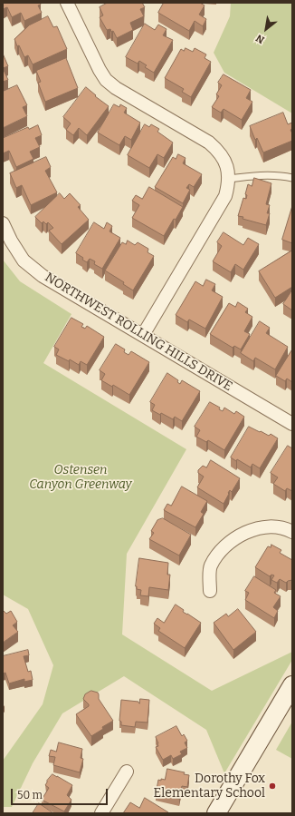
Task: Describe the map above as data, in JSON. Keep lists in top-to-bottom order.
{
  "streets": {
    "street": ["NORTHWEST ROLLING HILLS DRIVE"]
  },
  "parks": ["Ostensen Canyon Greenway"],
  "places": ["Dorothy Fox Elementary School"],
  "scale_bar": "50 m",
  "north": "bottom left"
}
